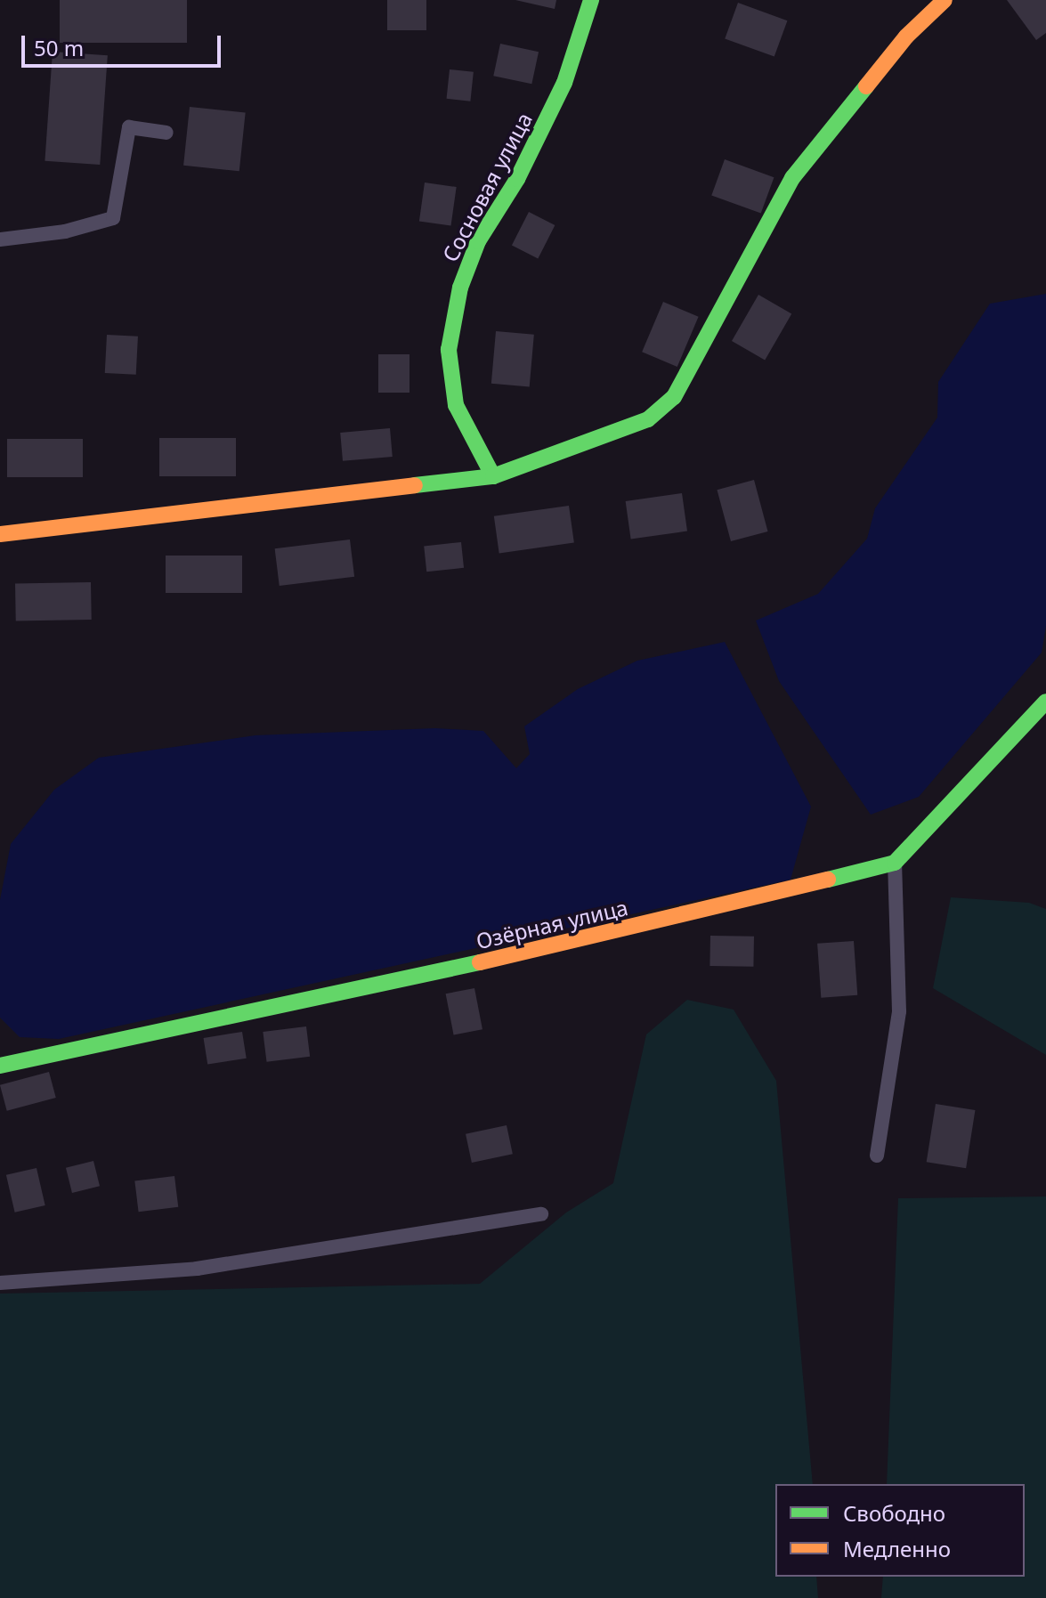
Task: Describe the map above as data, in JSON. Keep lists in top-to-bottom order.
{
  "streets": {
    "street": ["Сосновая улица", "Озёрная улица"]
  },
  "legend": ["Свободно", "Медленно"],
  "scale_bar": "50 m"
}
